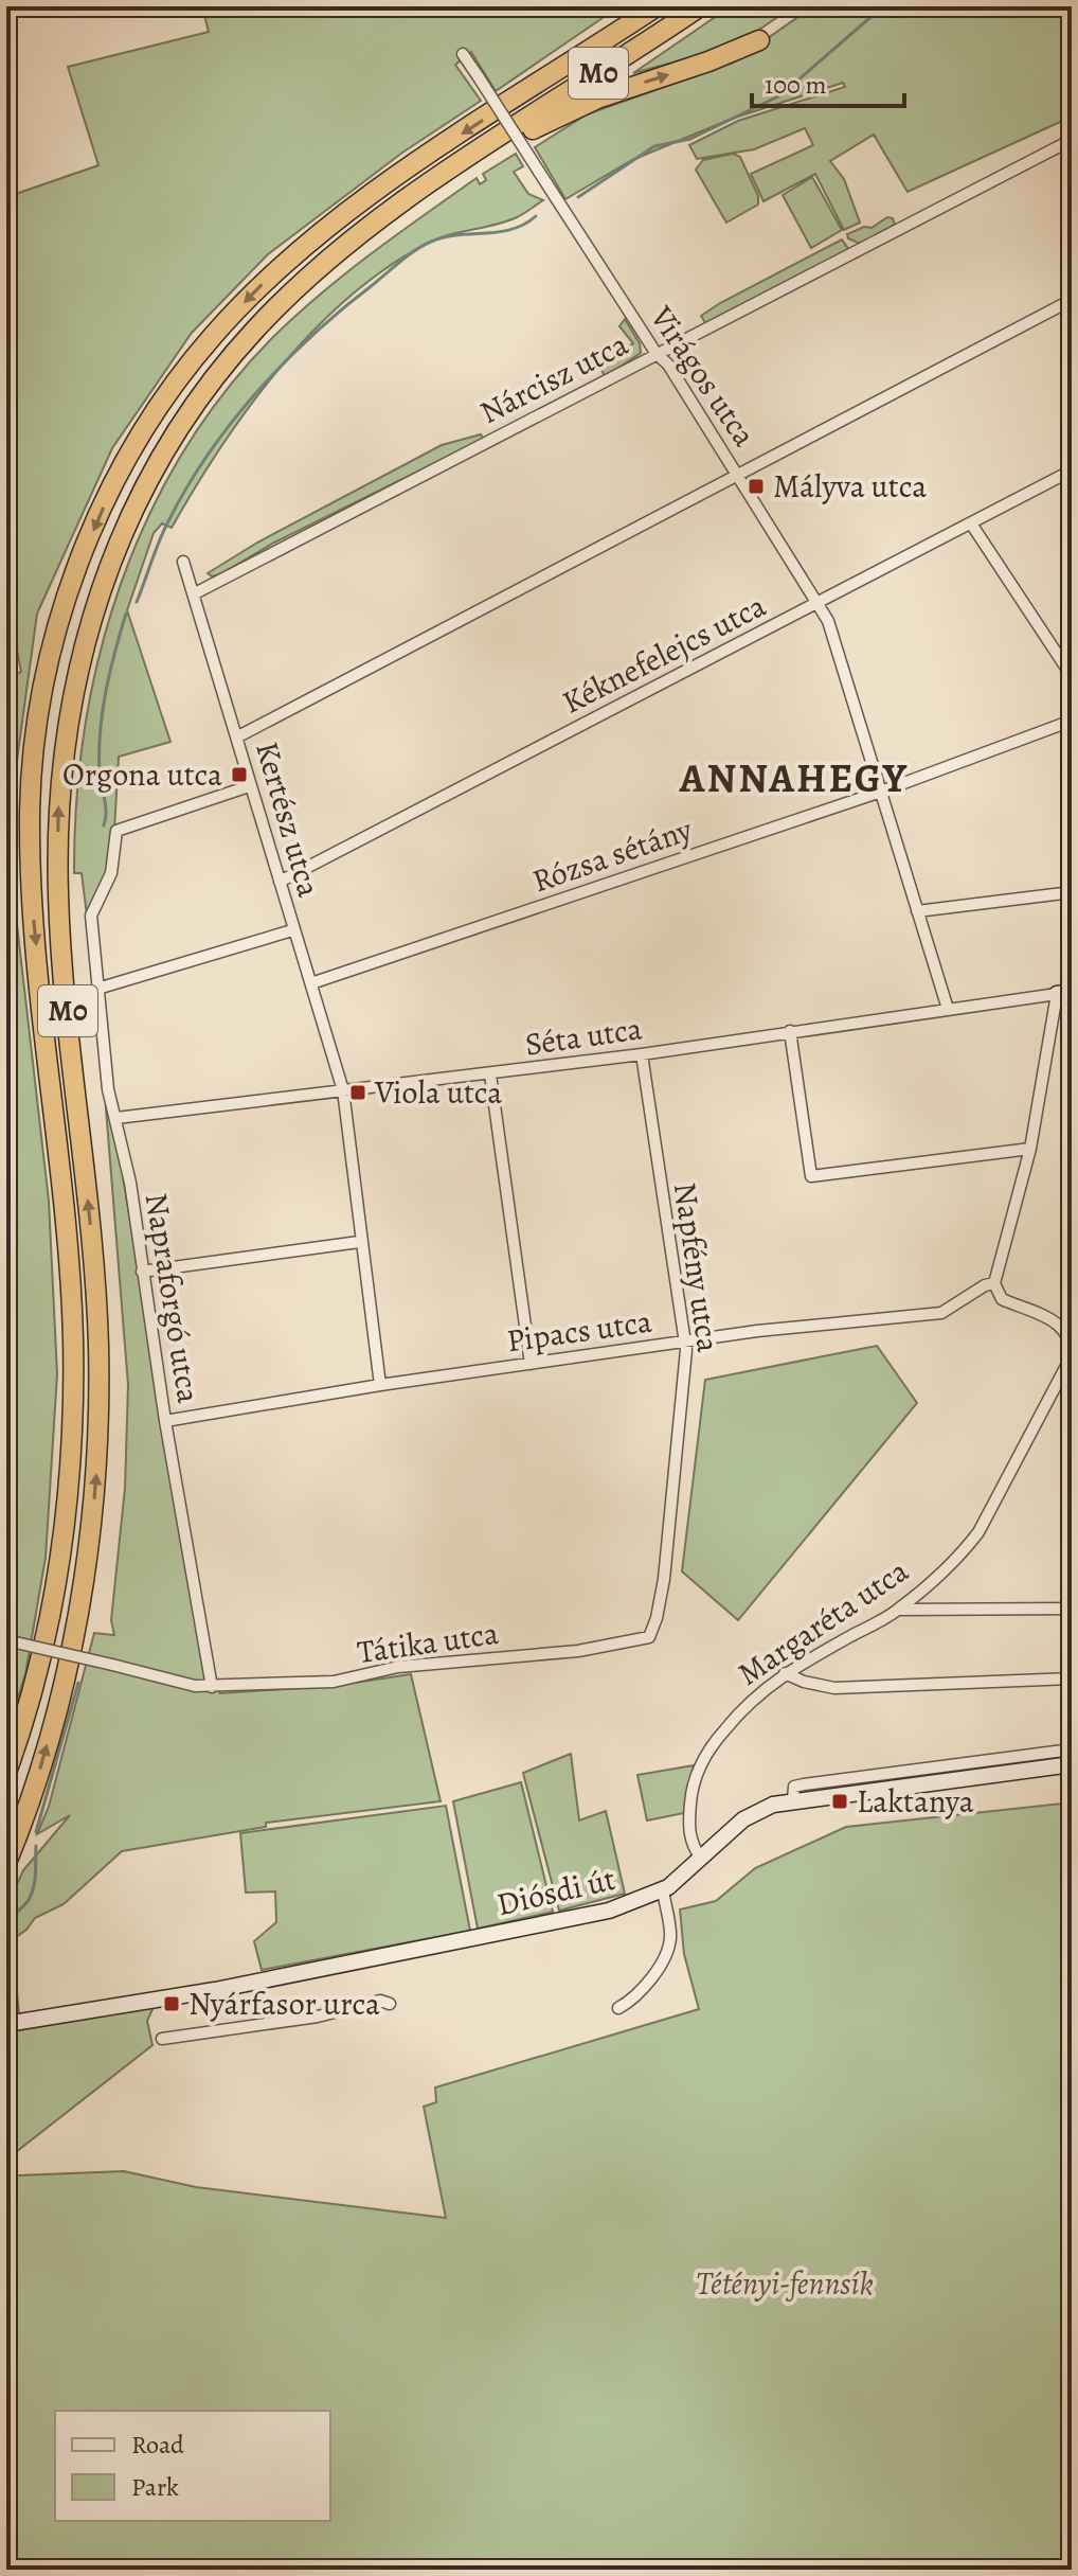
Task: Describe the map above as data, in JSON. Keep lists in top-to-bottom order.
{
  "streets": {
    "highway": ["M0"],
    "main road": ["Diósdi út"],
    "street": [
      "Virágos utca",
      "Nárcisz utca",
      "Kéknefelejcs utca",
      "Kertész utca",
      "Rózsa sétány",
      "Séta utca",
      "Napfény utca",
      "Napraforgó utca",
      "Pipacs utca",
      "Margaréta utca",
      "Tátika utca"
    ]
  },
  "crossings": [
    ["Virágos utca", "Nárcisz utca"],
    ["Virágos utca", "Kéknefelejcs utca"],
    ["Virágos utca", "Rózsa sétány"],
    ["Virágos utca", "Séta utca"],
    ["Nárcisz utca", "Kertész utca"],
    ["Kéknefelejcs utca", "Kertész utca"],
    ["Kertész utca", "Rózsa sétány"],
    ["Kertész utca", "Séta utca"],
    ["Kertész utca", "Napraforgó utca"],
    ["Séta utca", "Napfény utca"],
    ["Séta utca", "Napraforgó utca"],
    ["Napfény utca", "Pipacs utca"],
    ["Napfény utca", "Tátika utca"],
    ["Napraforgó utca", "Pipacs utca"],
    ["Napraforgó utca", "Tátika utca"],
    ["Pipacs utca", "Margaréta utca"],
    ["Margaréta utca", "Diósdi út"]
  ],
  "districts": ["ANNAHEGY"],
  "parks": ["Tétényi-fennsík"],
  "places": {
    "transit": [
      "Mályva utca",
      "Orgona utca",
      "Viola utca",
      "Laktanya",
      "Nyárfasor urca"
    ]
  },
  "legend": ["Road", "Park"],
  "scale_bar": "100 m"
}
